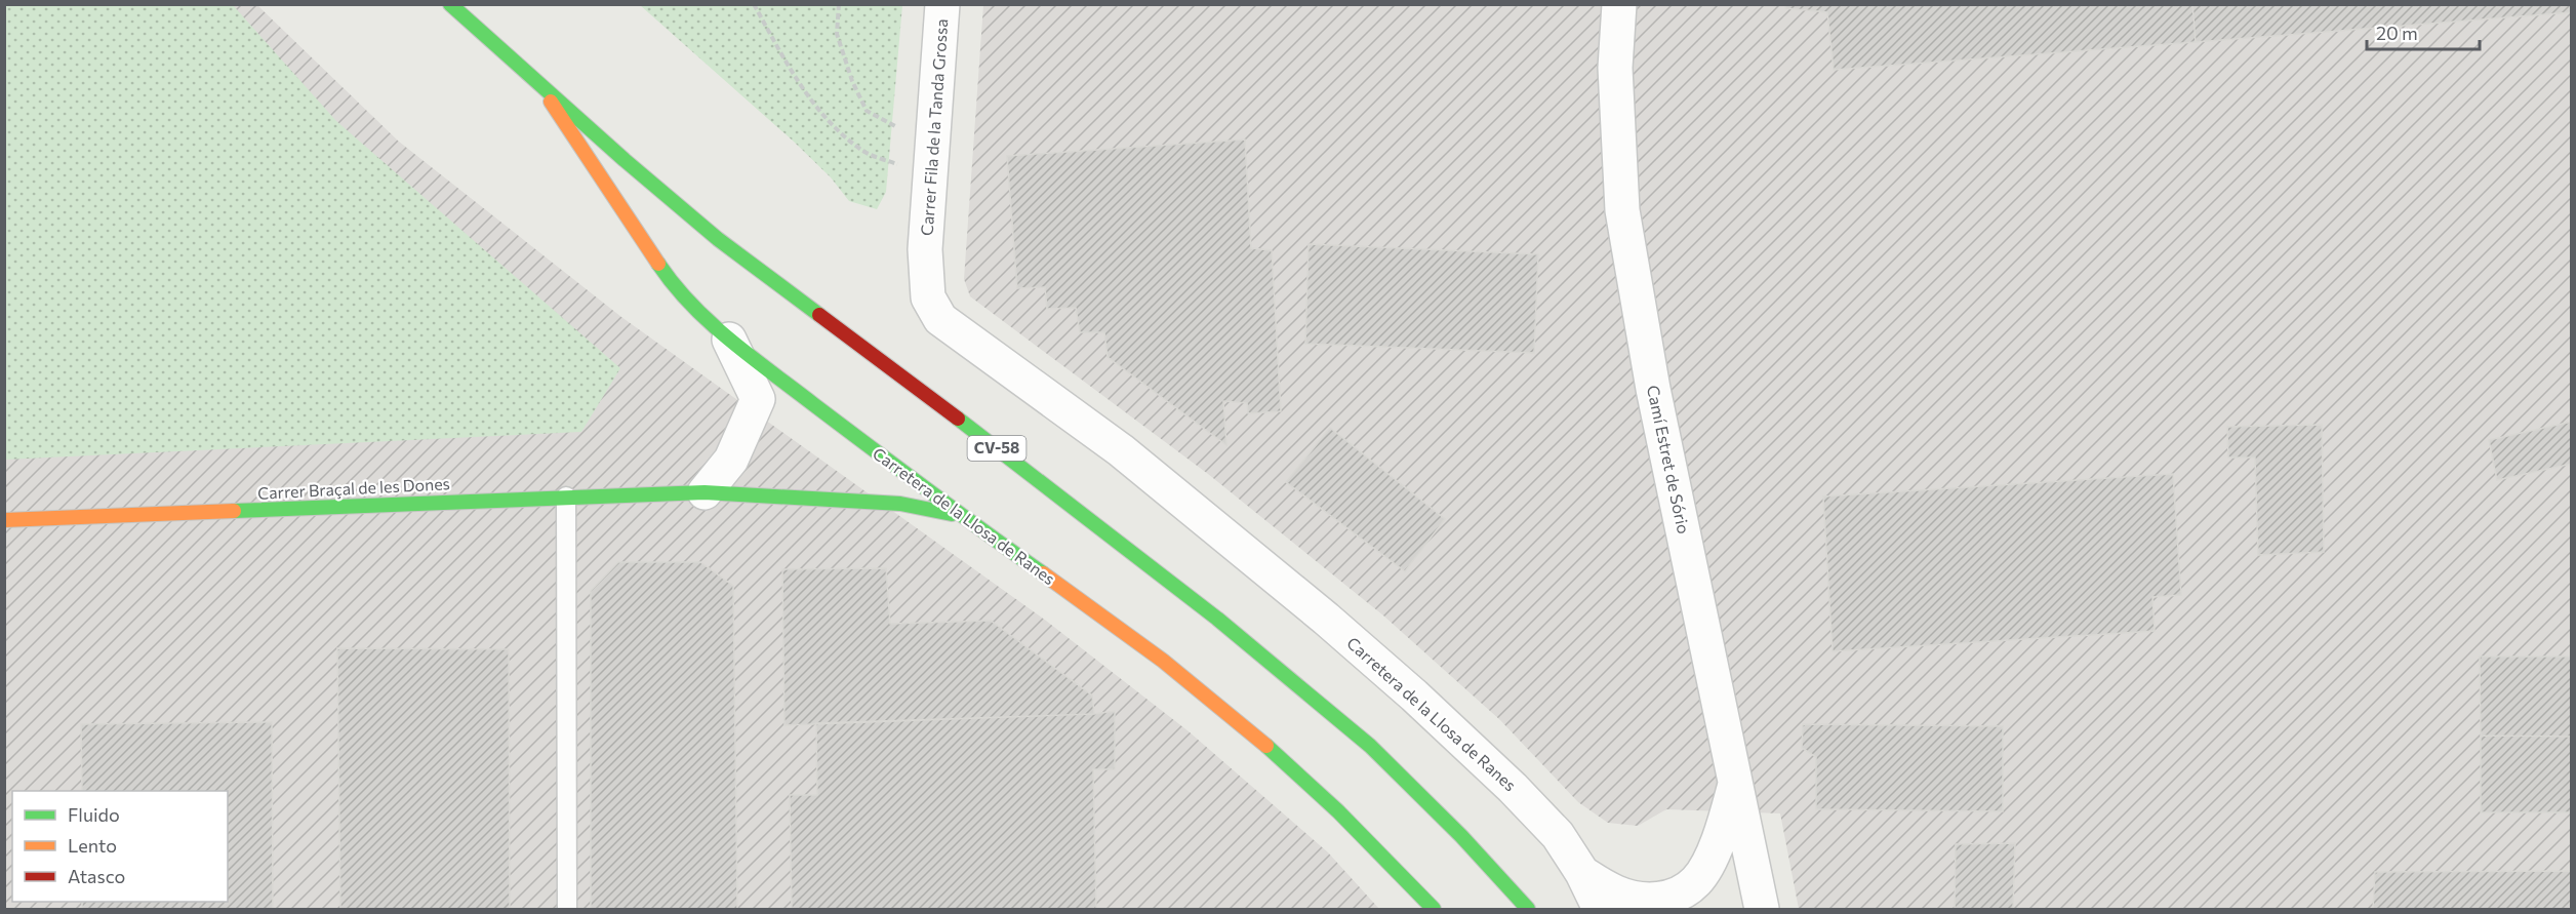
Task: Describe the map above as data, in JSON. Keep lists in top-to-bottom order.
{
  "streets": {
    "street": [
      "Carrer Fila de la Tanda Grossa",
      "CV-58",
      "Camí Estret de Sório",
      "Carrer Braçal de les Dones",
      "Carretera de la Llosa de Ranes"
    ]
  },
  "crossings": [
    ["Carrer Fila de la Tanda Grossa", "Carretera de la Llosa de Ranes"],
    ["CV-58", "Carretera de la Llosa de Ranes"],
    ["Carrer Braçal de les Dones", "Carretera de la Llosa de Ranes"]
  ],
  "legend": ["Fluido", "Lento", "Atasco"],
  "scale_bar": "20 m"
}
